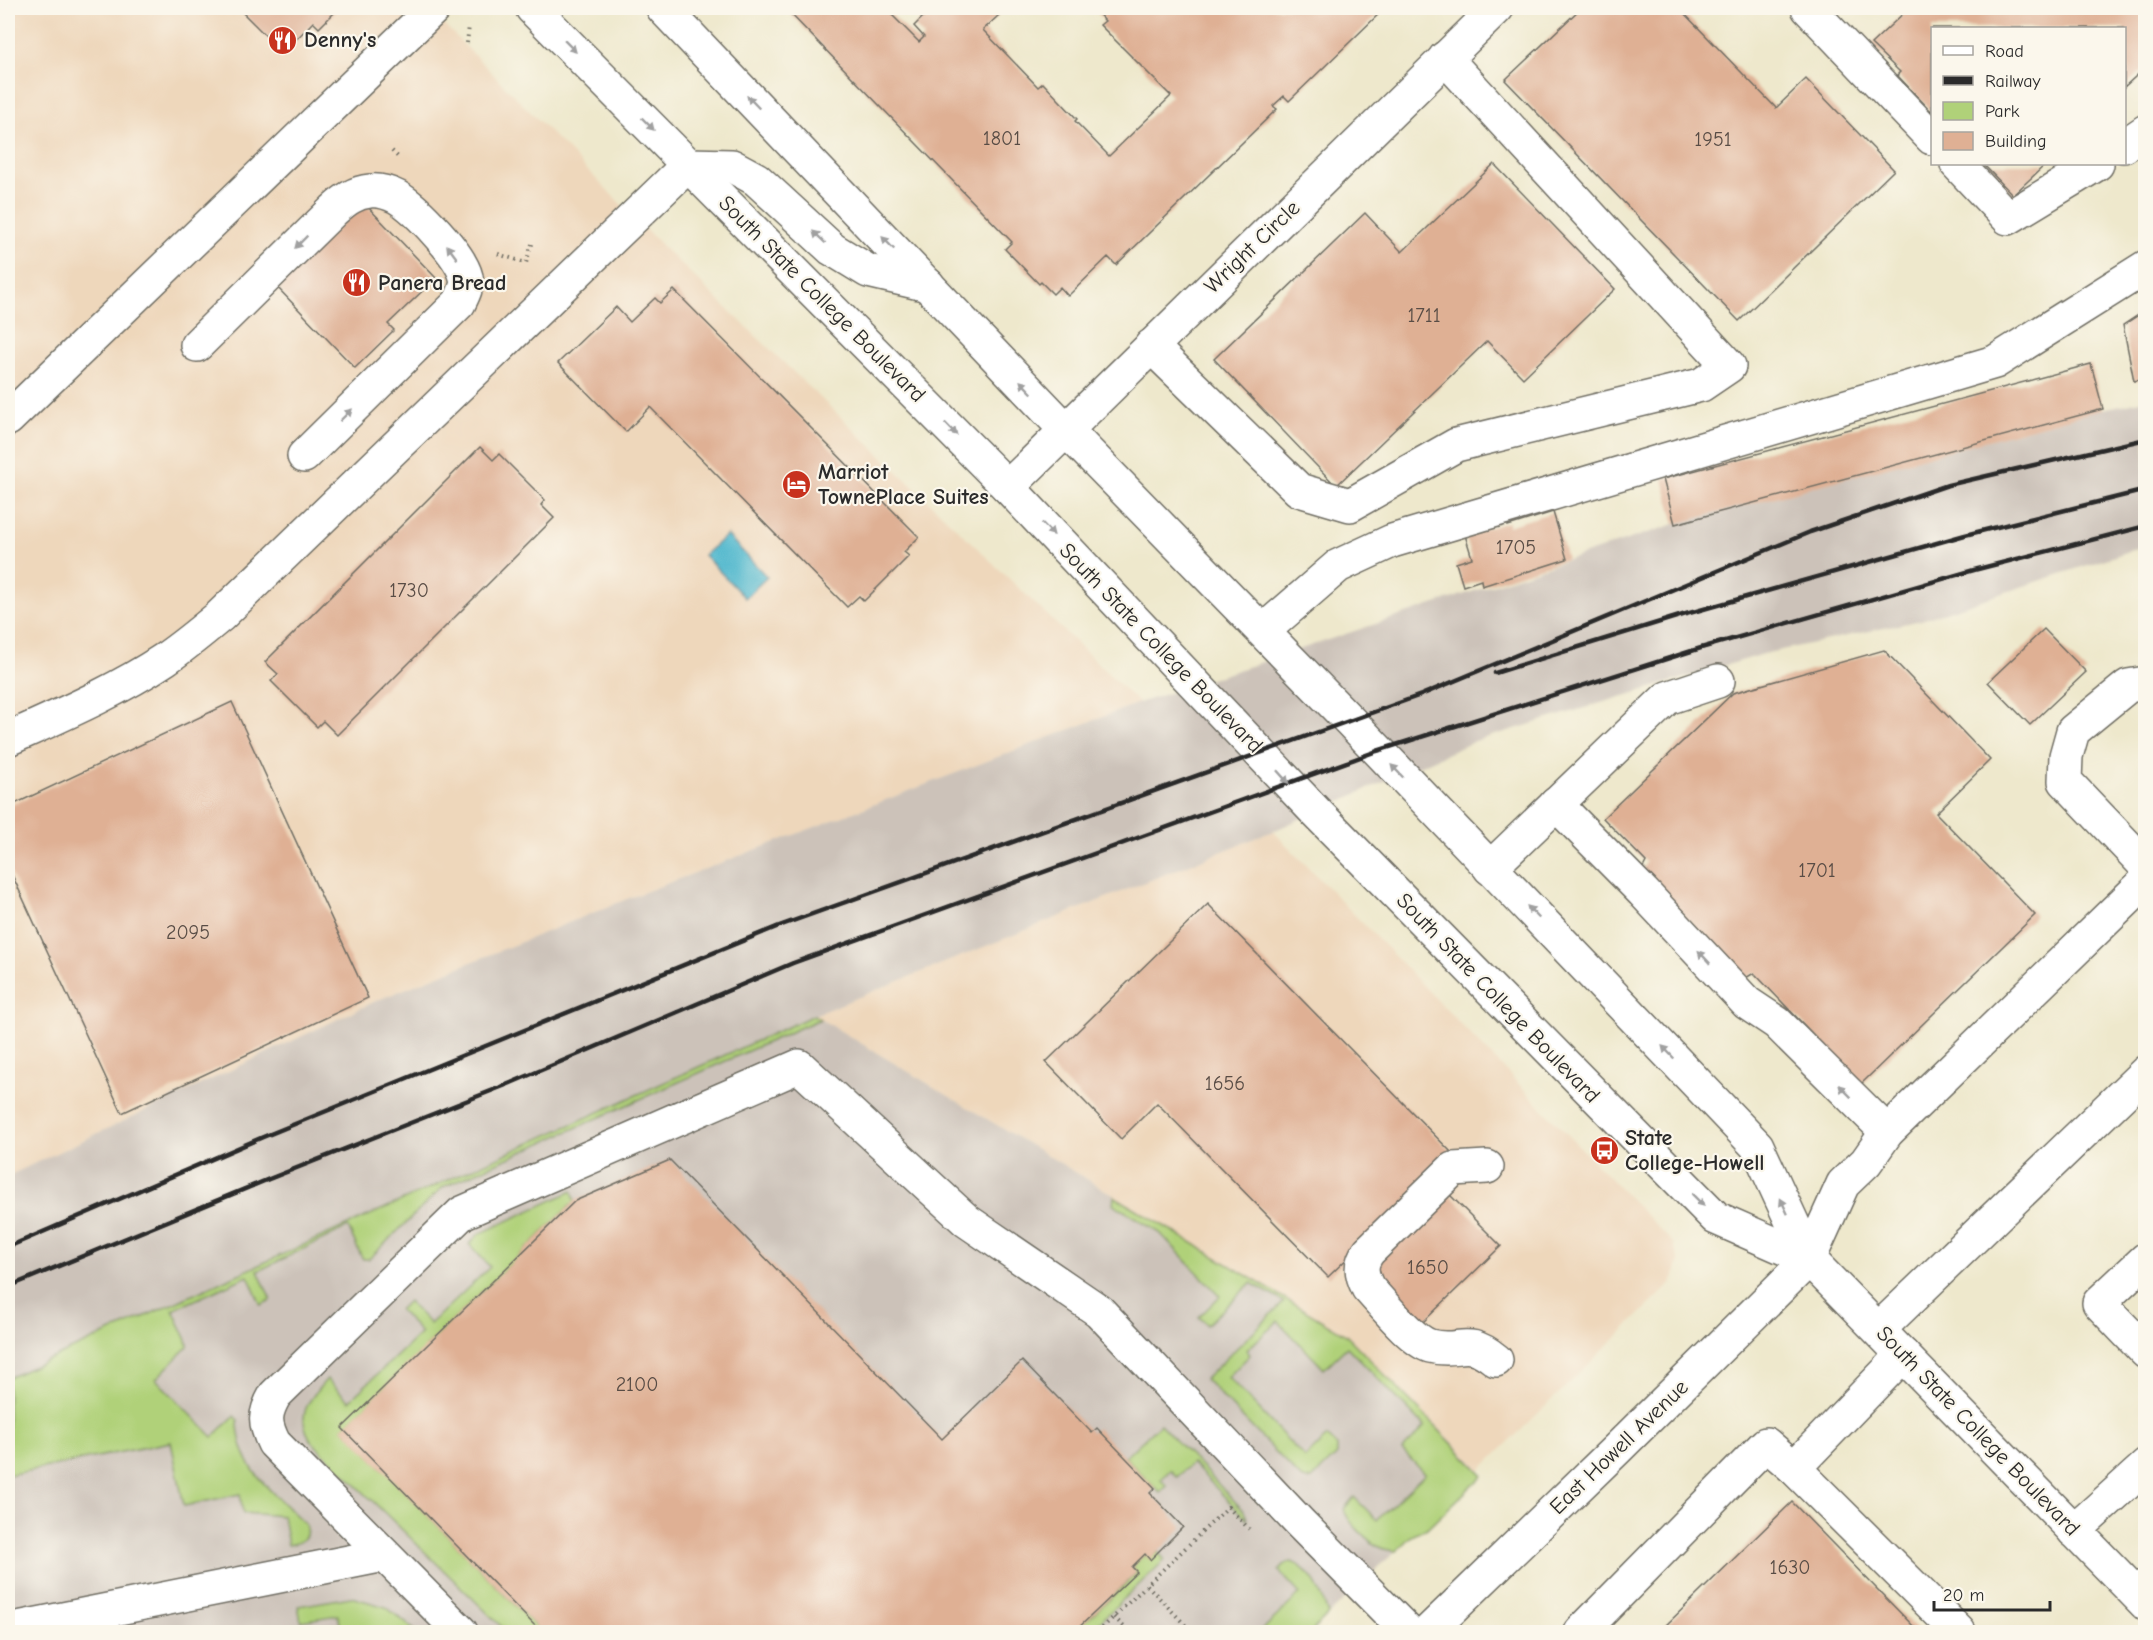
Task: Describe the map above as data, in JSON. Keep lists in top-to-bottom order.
{
  "streets": {
    "main road": ["Wright Circle", "South State College Boulevard", "East Howell Avenue"]
  },
  "crossings": [
    ["Wright Circle", "South State College Boulevard"],
    ["South State College Boulevard", "East Howell Avenue"]
  ],
  "places": {
    "restaurant": ["Denny's", "Panera Bread"],
    "hotel": ["Marriot TownePlace Suites"],
    "bus stop": ["State College-Howell"]
  },
  "house_numbers": [
    "1801",
    "1951",
    "1711",
    "1705",
    "1730",
    "1701",
    "2095",
    "1656",
    "1650",
    "2100",
    "1630"
  ],
  "legend": [
    "Road",
    "Railway",
    "Park",
    "Building"
  ],
  "scale_bar": "20 m"
}
